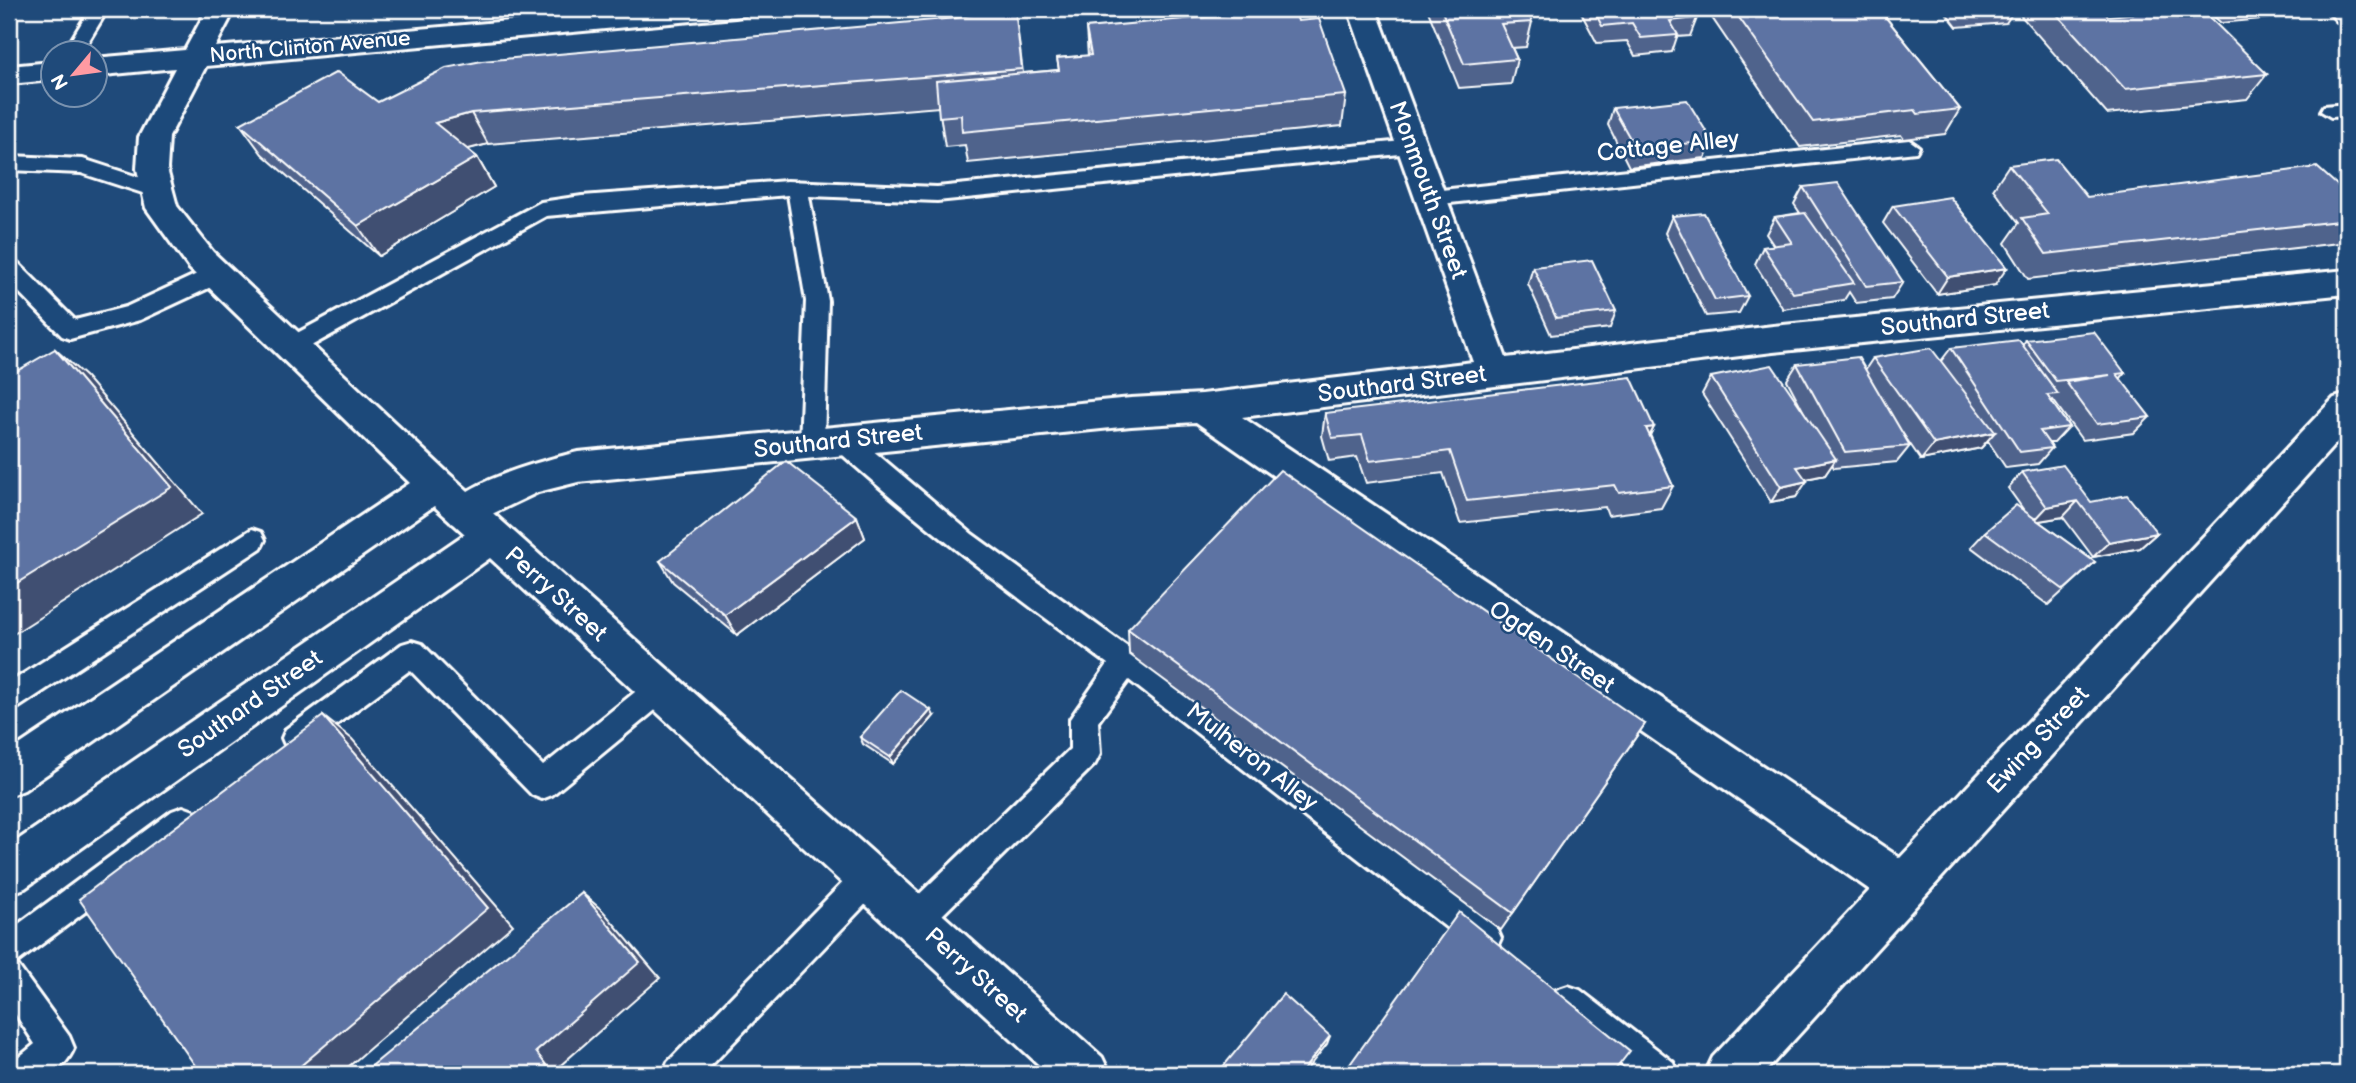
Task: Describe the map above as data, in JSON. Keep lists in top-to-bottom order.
{
  "streets": {
    "street": [
      "North Clinton Avenue",
      "Monmouth Street",
      "Southard Street",
      "Perry Street",
      "Ogden Street",
      "Ewing Street"
    ],
    "lane": ["Cottage Alley", "Mulheron Alley"]
  },
  "crossings": [
    ["North Clinton Avenue", "Perry Street"],
    ["Cottage Alley", "Monmouth Street"],
    ["Monmouth Street", "Southard Street"],
    ["Southard Street", "Perry Street"],
    ["Southard Street", "Ogden Street"],
    ["Southard Street", "Mulheron Alley"],
    ["Ogden Street", "Ewing Street"]
  ],
  "north": "bottom left"
}
